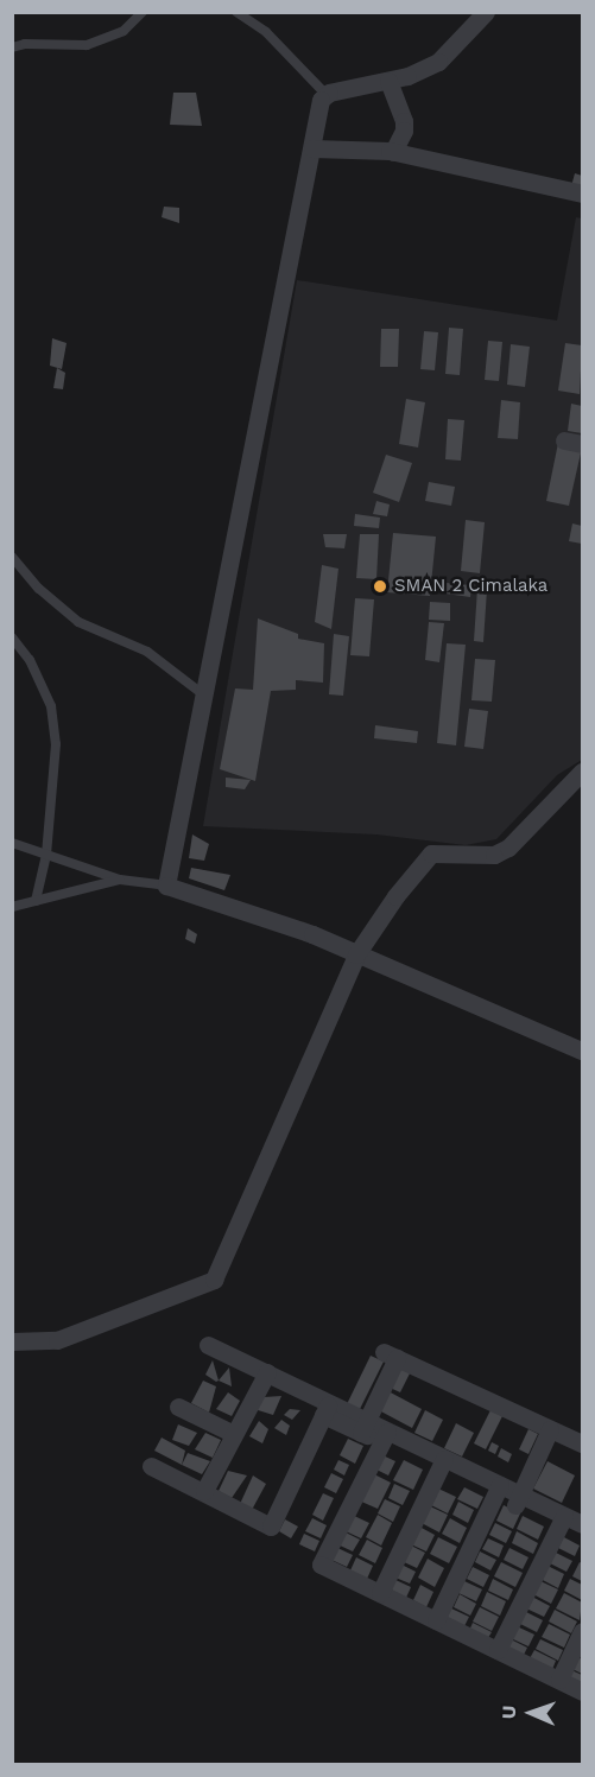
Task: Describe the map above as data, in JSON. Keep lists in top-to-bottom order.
{
  "places": ["SMAN 2 Cimalaka"],
  "north": "left"
}
